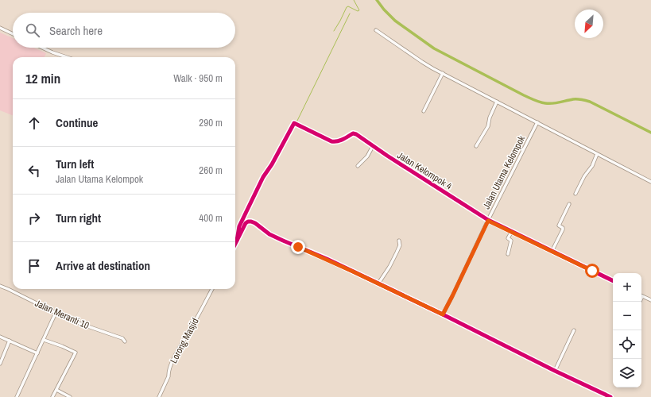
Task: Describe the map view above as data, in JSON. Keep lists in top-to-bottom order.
{
  "streets": {
    "street": [
      "Jalan Kelompok 4",
      "Jalan Utama Kelompok",
      "Jalan Meranti 10",
      "Lorong Masjid"
    ]
  },
  "crossings": [
    ["Jalan Kelompok 4", "Jalan Utama Kelompok"]
  ],
  "north": "bottom left",
  "page": {
    "search": "Search here",
    "heading": ["12 min", "Walk · 950 m"],
    "list": [
      ["Continue", "290 m"],
      ["Turn left", "Jalan Utama Kelompok", "260 m"],
      ["Turn right", "400 m"],
      "Arrive at destination"
    ],
    "map_buttons": ["+", "−"]
  }
}
